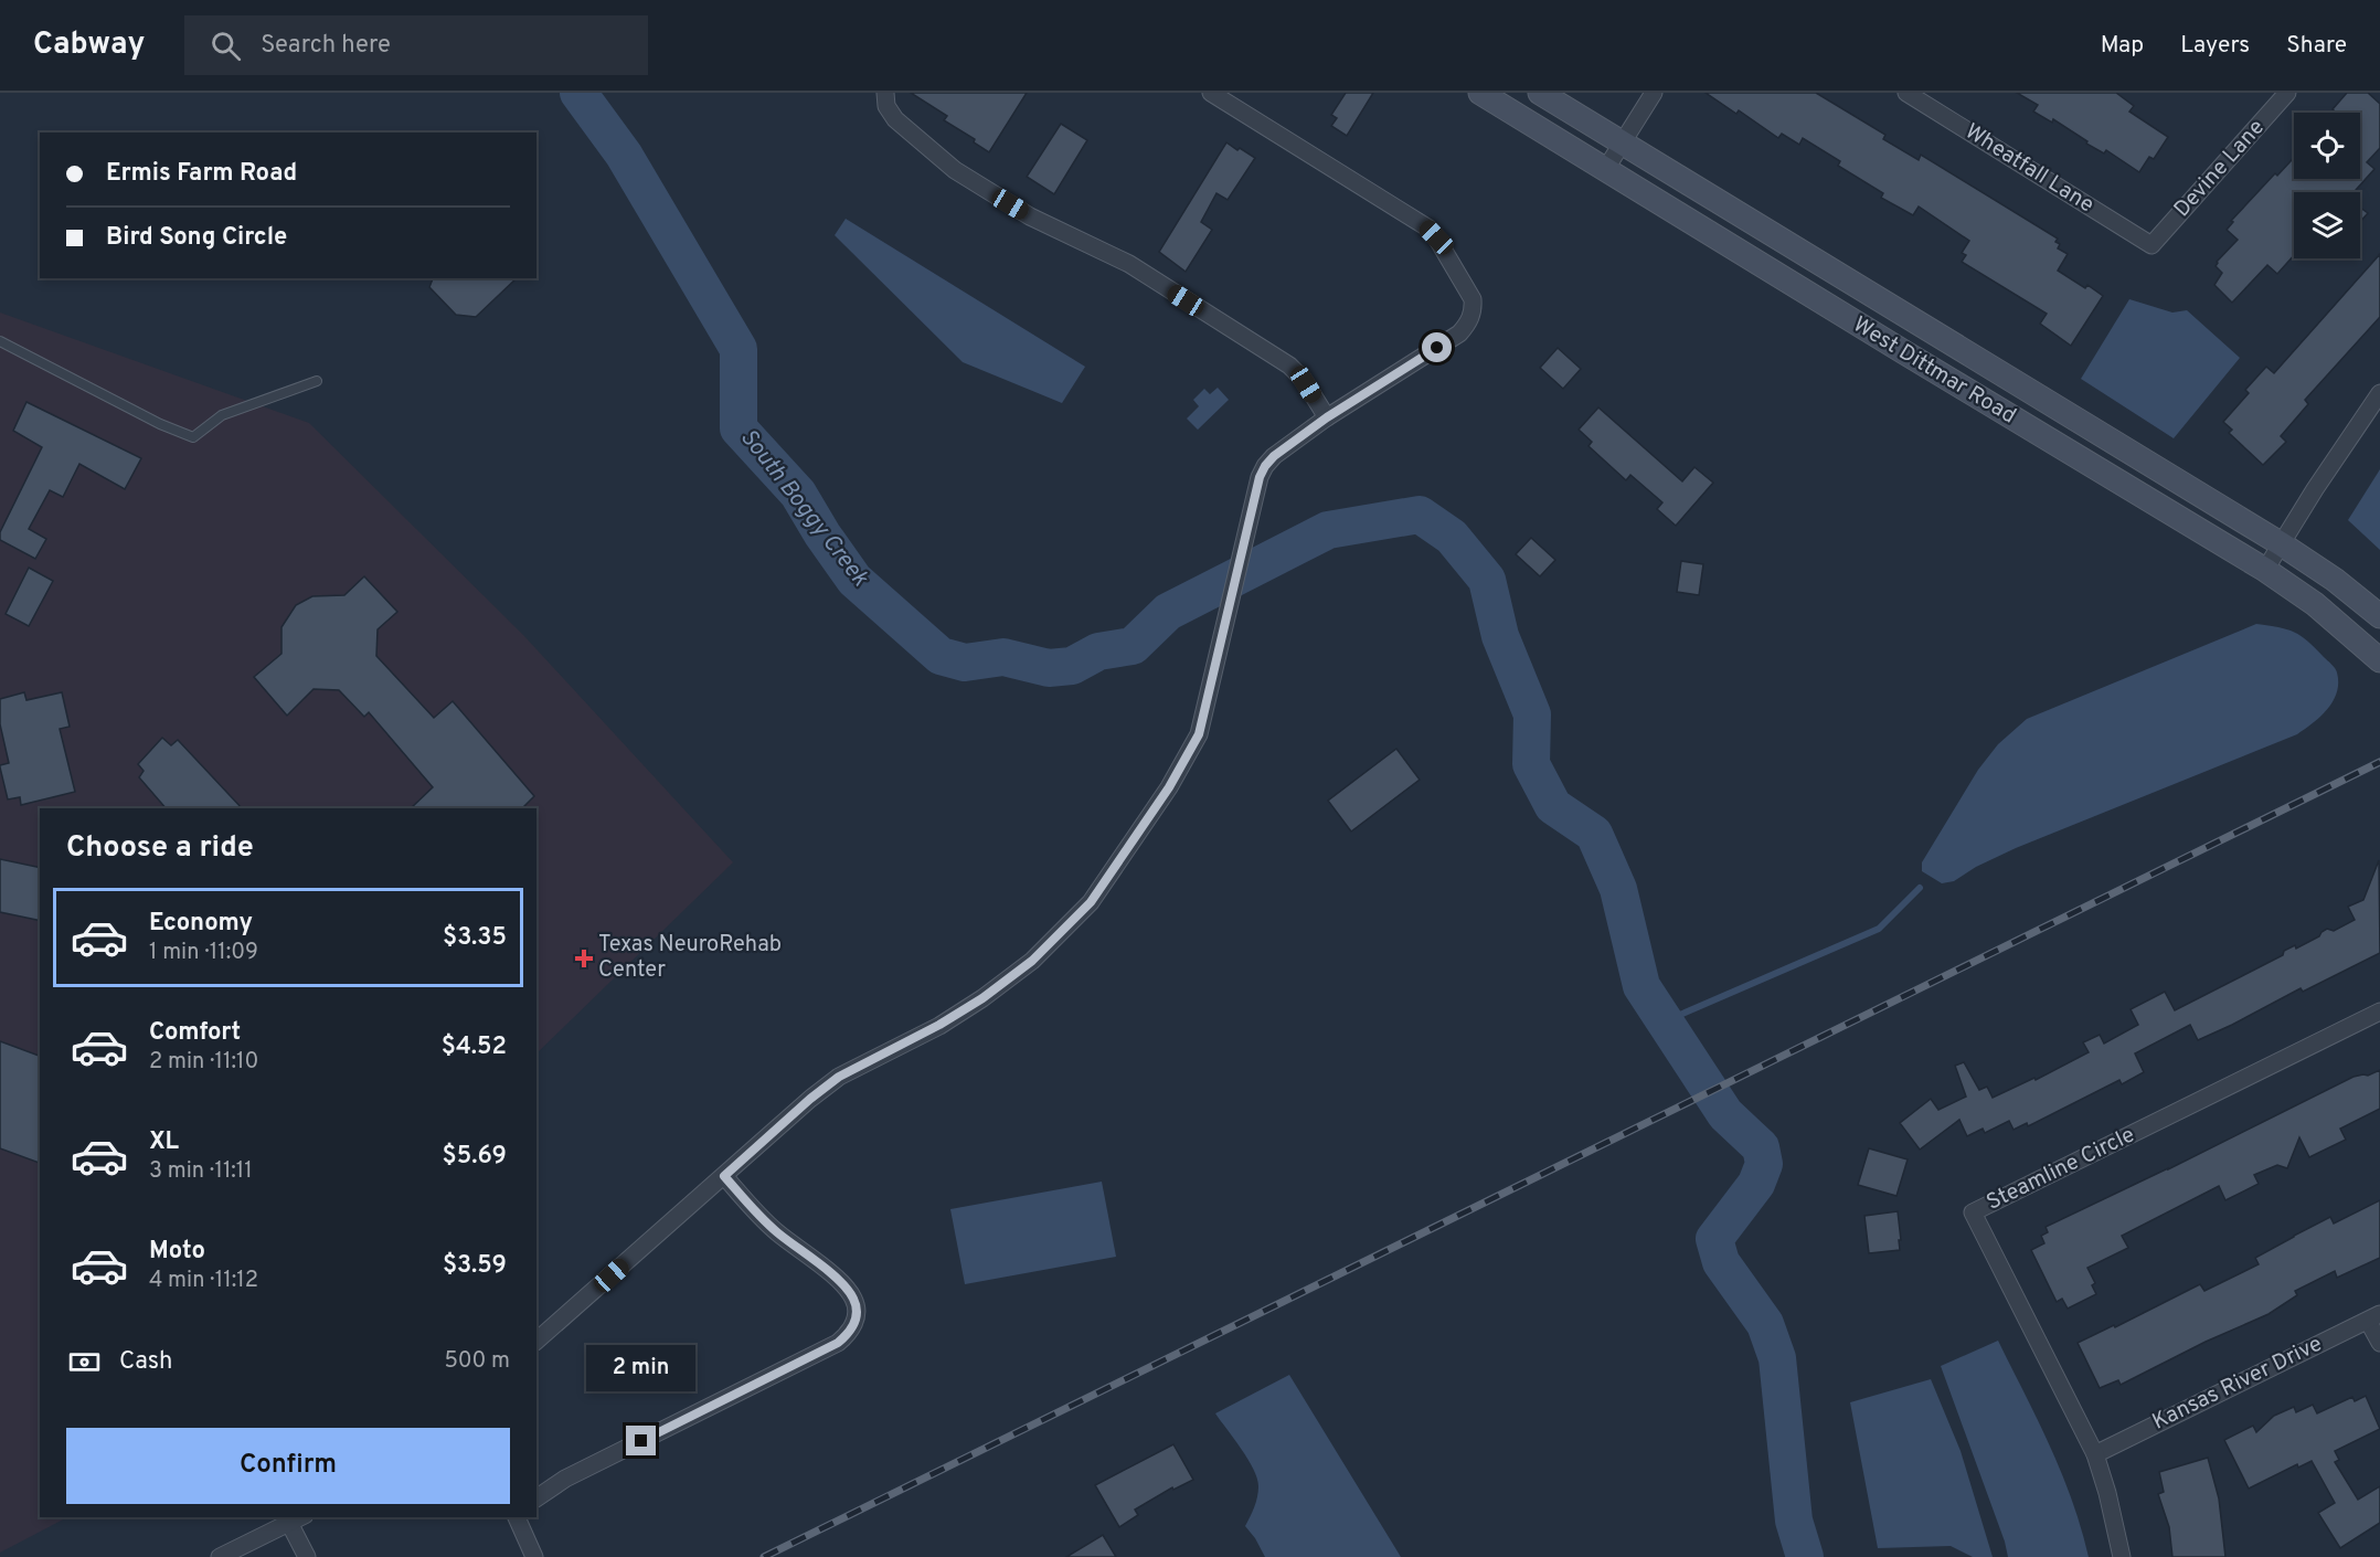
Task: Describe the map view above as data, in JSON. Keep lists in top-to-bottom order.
{
  "streets": {
    "street": [
      "Wheatfall Lane",
      "Devine Lane",
      "West Dittmar Road",
      "Steamline Circle",
      "Kansas River Drive"
    ]
  },
  "crossings": [
    ["Wheatfall Lane", "Devine Lane"],
    ["Steamline Circle", "Kansas River Drive"]
  ],
  "water": ["South Boggy Creek"],
  "places": {
    "health": ["Texas NeuroRehab Center"]
  },
  "page": {
    "header": "Cabway",
    "search": "Search here",
    "nav": ["Map", "Layers", "Share"],
    "banner": ["Ermis Farm Road", "Bird Song Circle"],
    "heading": "Choose a ride",
    "list": [
      {
        "name": "Economy",
        "note": "1 min · 11:09",
        "value": "$3.35"
      },
      {
        "name": "Comfort",
        "note": "2 min · 11:10",
        "value": "$4.52"
      },
      {
        "name": "XL",
        "note": "3 min · 11:11",
        "value": "$5.69"
      },
      {
        "name": "Moto",
        "note": "4 min · 11:12",
        "value": "$3.59"
      }
    ],
    "pay": ["Cash", "500 m"],
    "bubble": "2 min",
    "buttons": "Confirm"
  }
}
